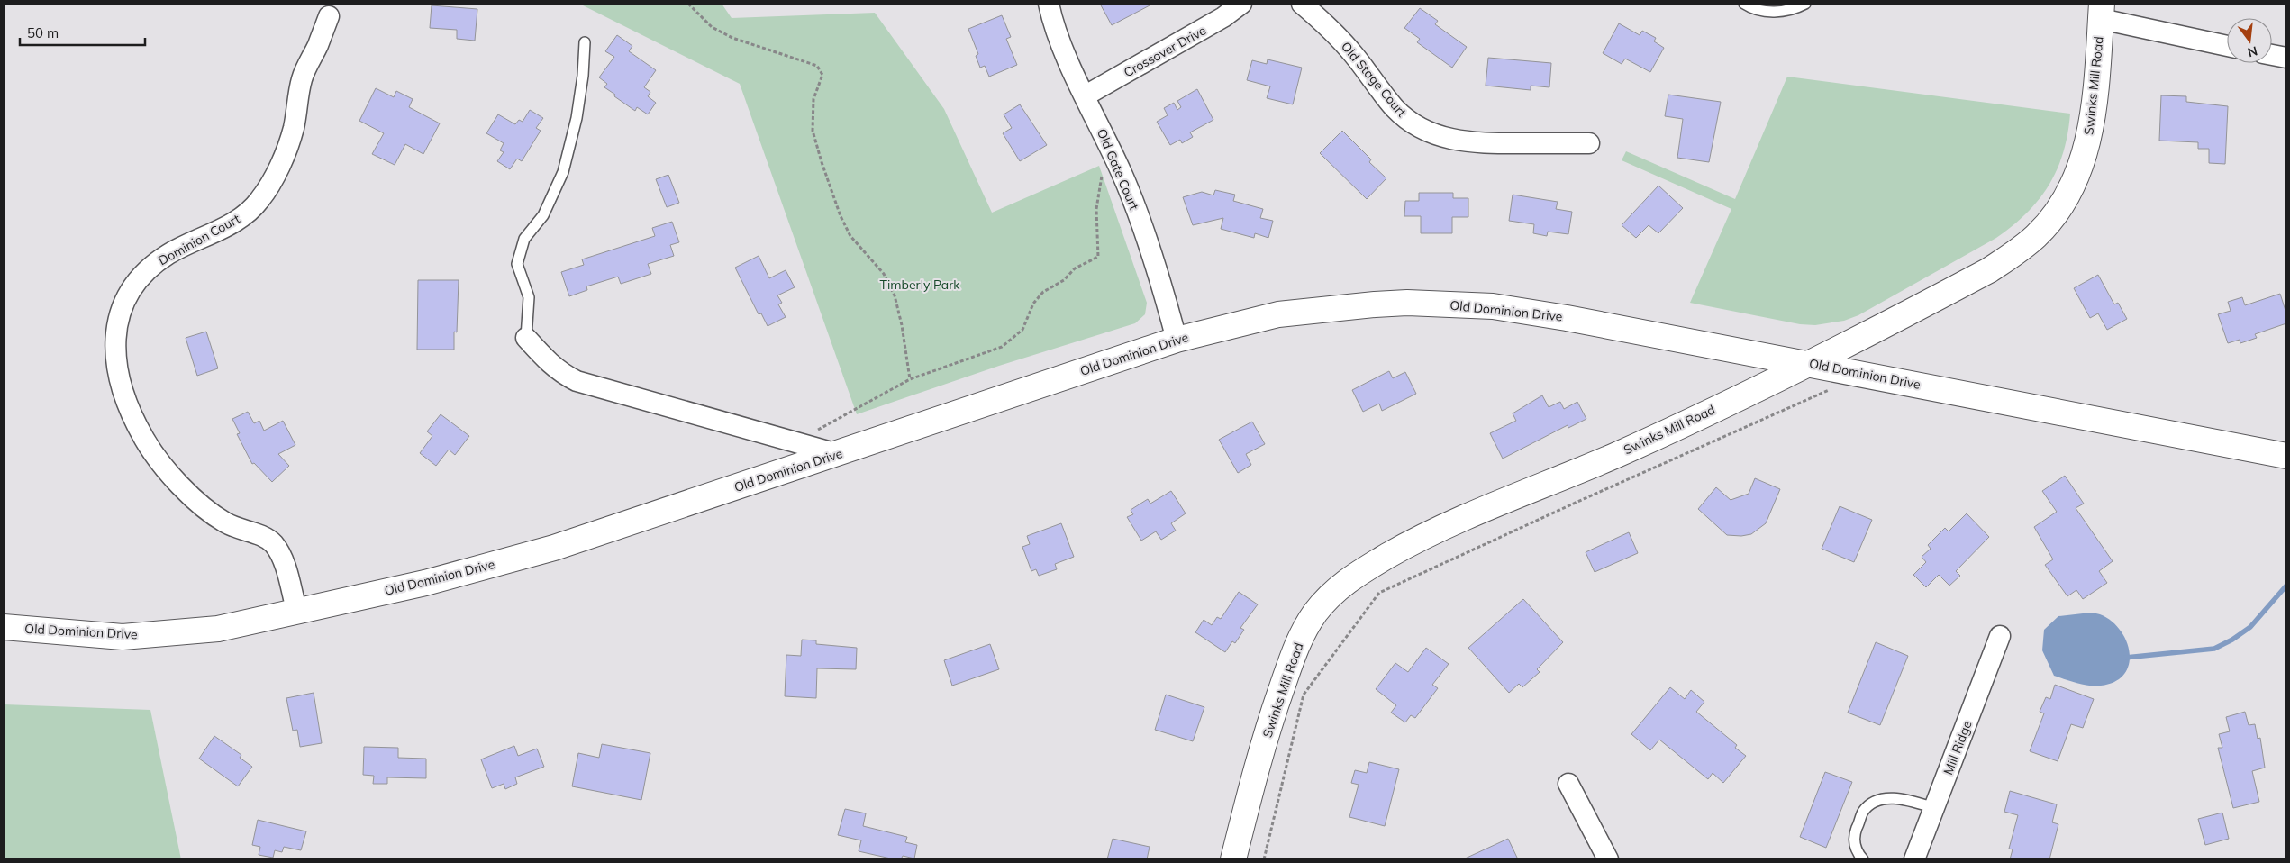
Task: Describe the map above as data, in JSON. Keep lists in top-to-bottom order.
{
  "streets": {
    "main road": ["Swinks Mill Road", "Old Dominion Drive"],
    "street": [
      "Crossover Drive",
      "Old Stage Court",
      "Old Gate Court",
      "Dominion Court",
      "Mill Ridge"
    ]
  },
  "crossings": [
    ["Crossover Drive", "Old Gate Court"],
    ["Swinks Mill Road", "Old Dominion Drive"],
    ["Old Gate Court", "Old Dominion Drive"],
    ["Dominion Court", "Old Dominion Drive"]
  ],
  "parks": ["Timberly Park"],
  "scale_bar": "50 m",
  "north": "bottom"
}
